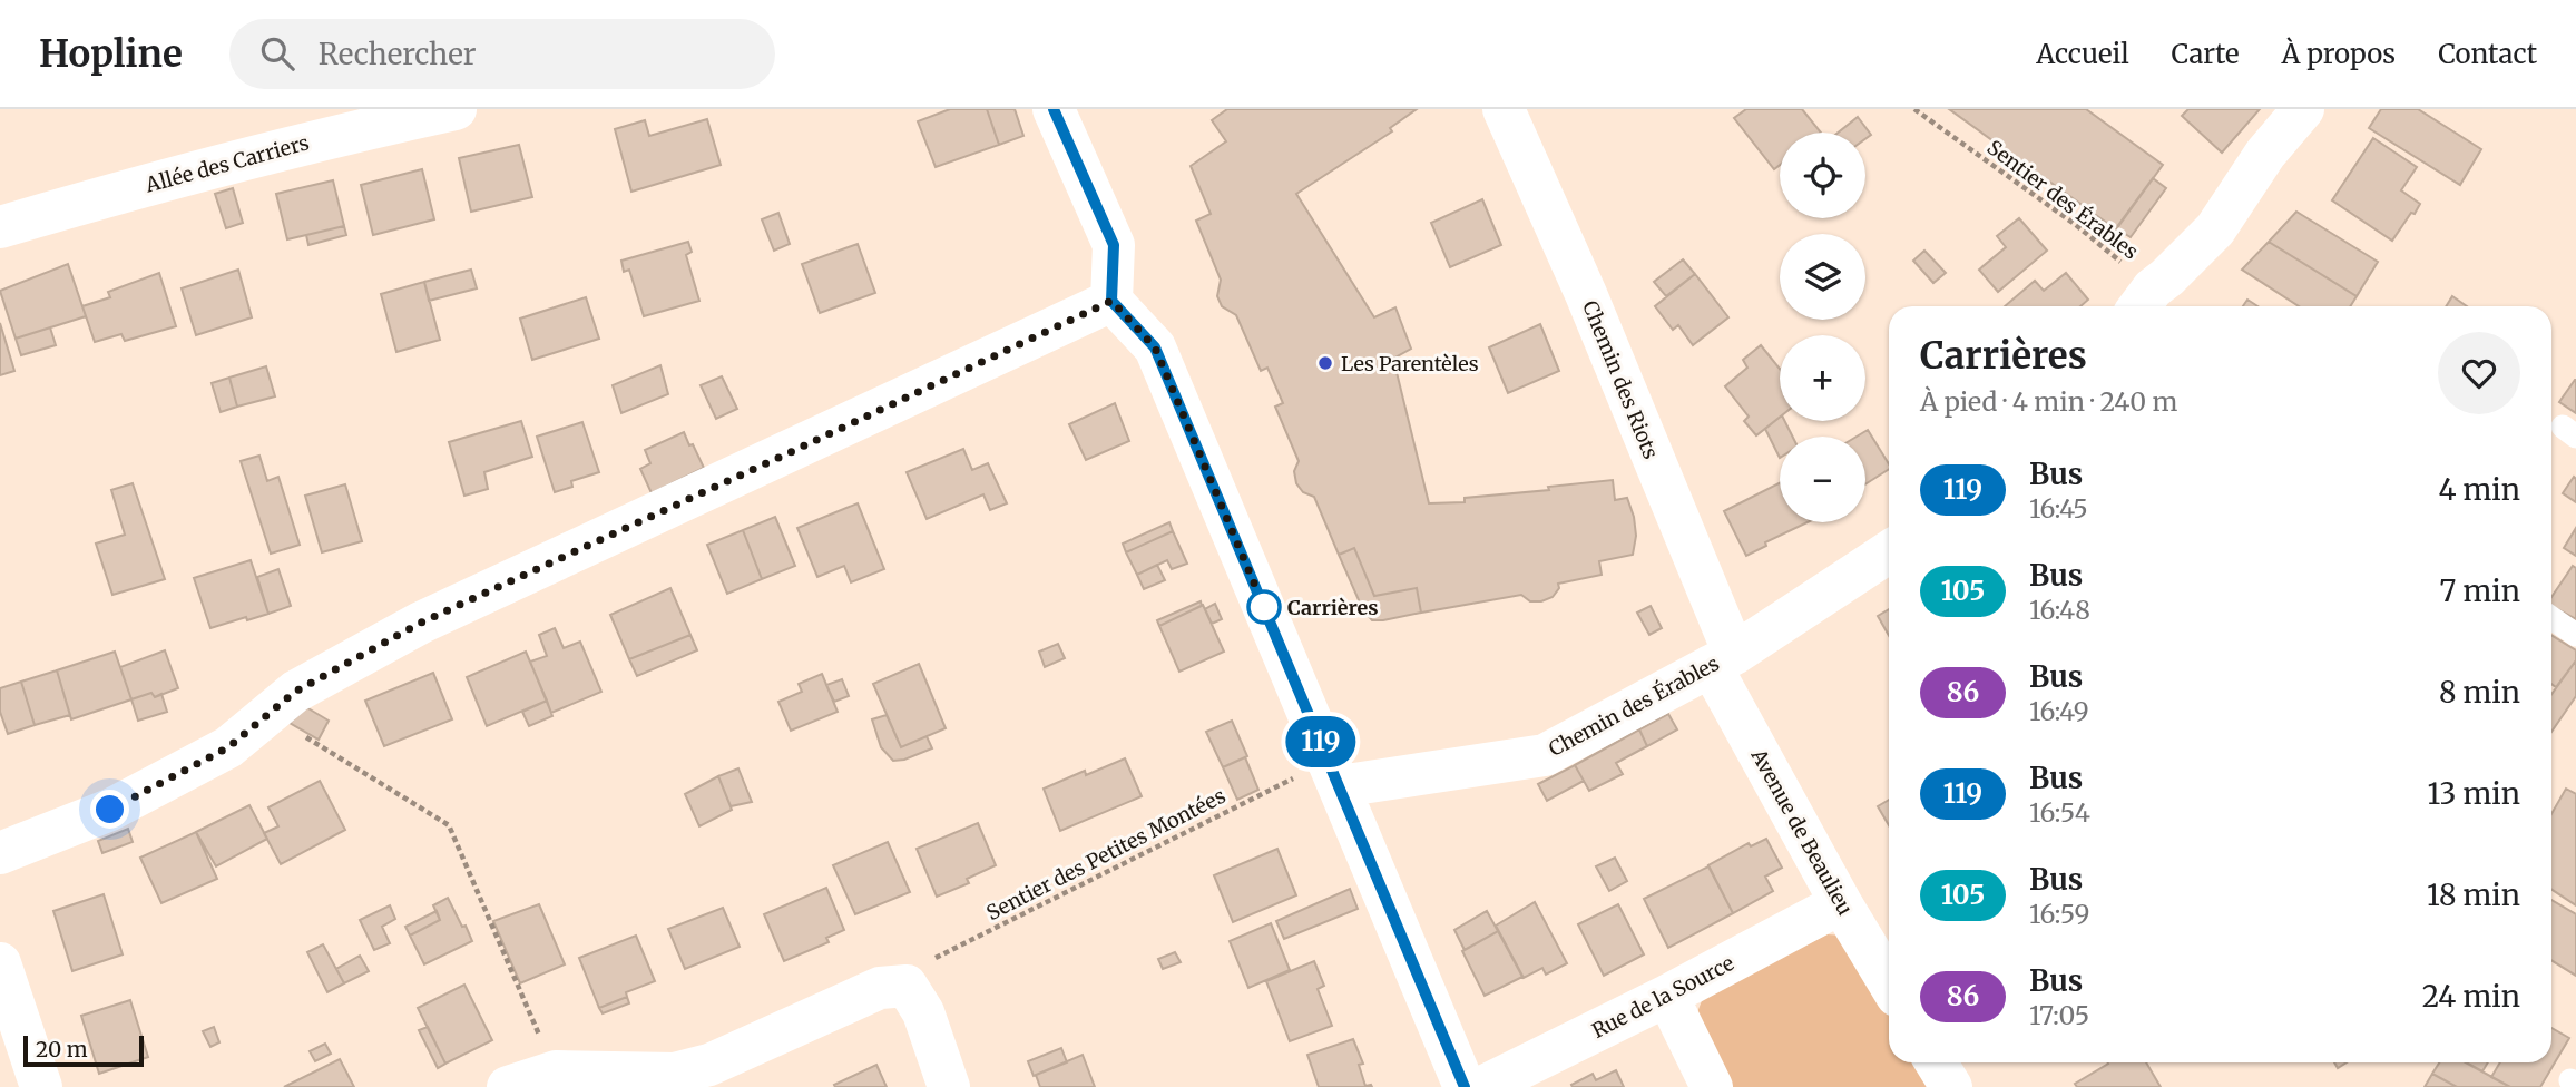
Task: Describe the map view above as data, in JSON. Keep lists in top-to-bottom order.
{
  "streets": {
    "street": [
      "Allée des Carriers",
      "Chemin des Riots",
      "Chemin des Érables",
      "Avenue de Beaulieu",
      "Rue de la Source"
    ],
    "path": ["Sentier des Érables", "Sentier des Petites Montées"]
  },
  "crossings": [
    ["Chemin des Riots", "Chemin des Érables"],
    ["Chemin des Riots", "Avenue de Beaulieu"],
    ["Chemin des Érables", "Avenue de Beaulieu"],
    ["Chemin des Érables", "Sentier des Petites Montées"],
    ["Avenue de Beaulieu", "Rue de la Source"]
  ],
  "places": ["Les Parentèles", "Carrières"],
  "lines": ["bus line 119"],
  "scale_bar": "20 m",
  "page": {
    "header": "Hopline",
    "search": "Rechercher",
    "nav": [
      "Accueil",
      "Carte",
      "À propos",
      "Contact"
    ],
    "on_map": "119",
    "map_buttons": ["+", "−"],
    "heading": ["Carrières", "À pied · 4 min · 240 m"],
    "list": [
      {
        "mark": "119",
        "name": "Bus",
        "note": "16:45",
        "value": "4 min"
      },
      {
        "mark": "105",
        "name": "Bus",
        "note": "16:48",
        "value": "7 min"
      },
      {
        "mark": "86",
        "name": "Bus",
        "note": "16:49",
        "value": "8 min"
      },
      {
        "mark": "119",
        "name": "Bus",
        "note": "16:54",
        "value": "13 min"
      },
      {
        "mark": "105",
        "name": "Bus",
        "note": "16:59",
        "value": "18 min"
      },
      {
        "mark": "86",
        "name": "Bus",
        "note": "17:05",
        "value": "24 min"
      }
    ],
    "scale": "20 m"
  }
}
